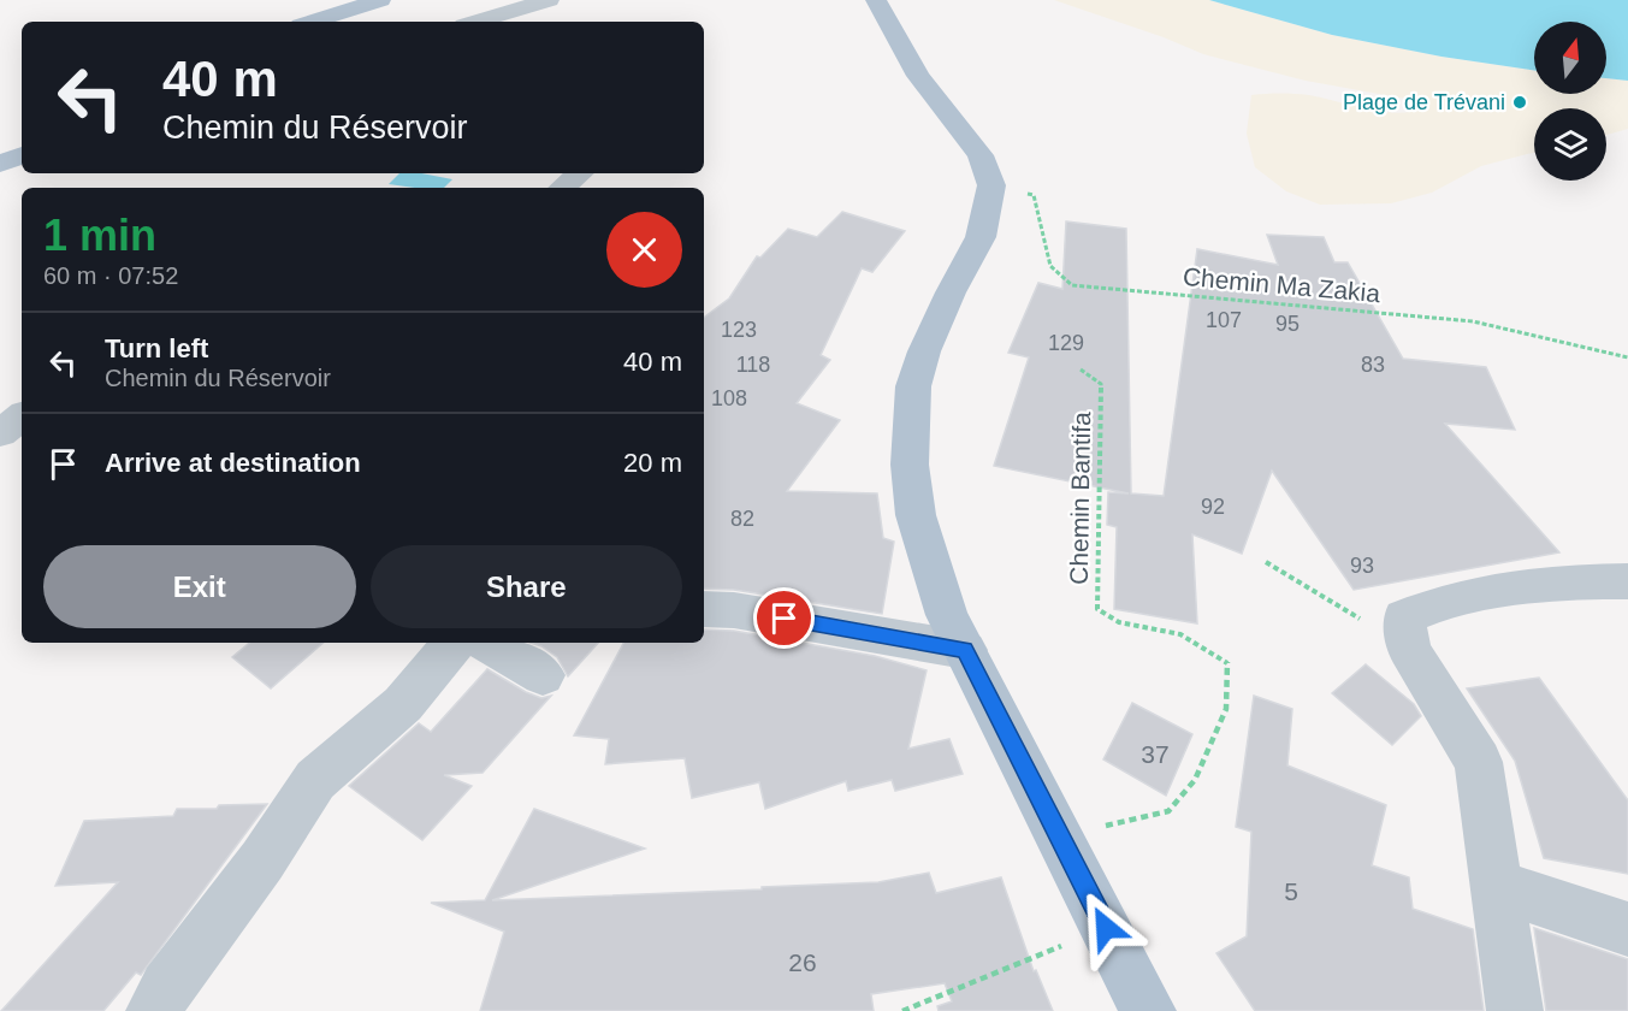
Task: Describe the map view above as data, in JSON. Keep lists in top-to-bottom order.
{
  "streets": {
    "path": ["Chemin Ma Zakia", "Chemin Bantifa"]
  },
  "places": ["Plage de Trévani"],
  "house_numbers": [
    "107",
    "95",
    "123",
    "129",
    "118",
    "83",
    "108",
    "92",
    "82",
    "93",
    "37",
    "5",
    "26"
  ],
  "north": "top",
  "page": {
    "turn": ["40 m", "Chemin du Réservoir"],
    "heading": ["1 min", "60 m · 07:52"],
    "list": [
      {
        "name": "Turn left",
        "note": "Chemin du Réservoir",
        "value": "40 m"
      },
      {
        "name": "Arrive at destination",
        "value": "20 m"
      }
    ],
    "buttons": ["Exit", "Share"]
  }
}
